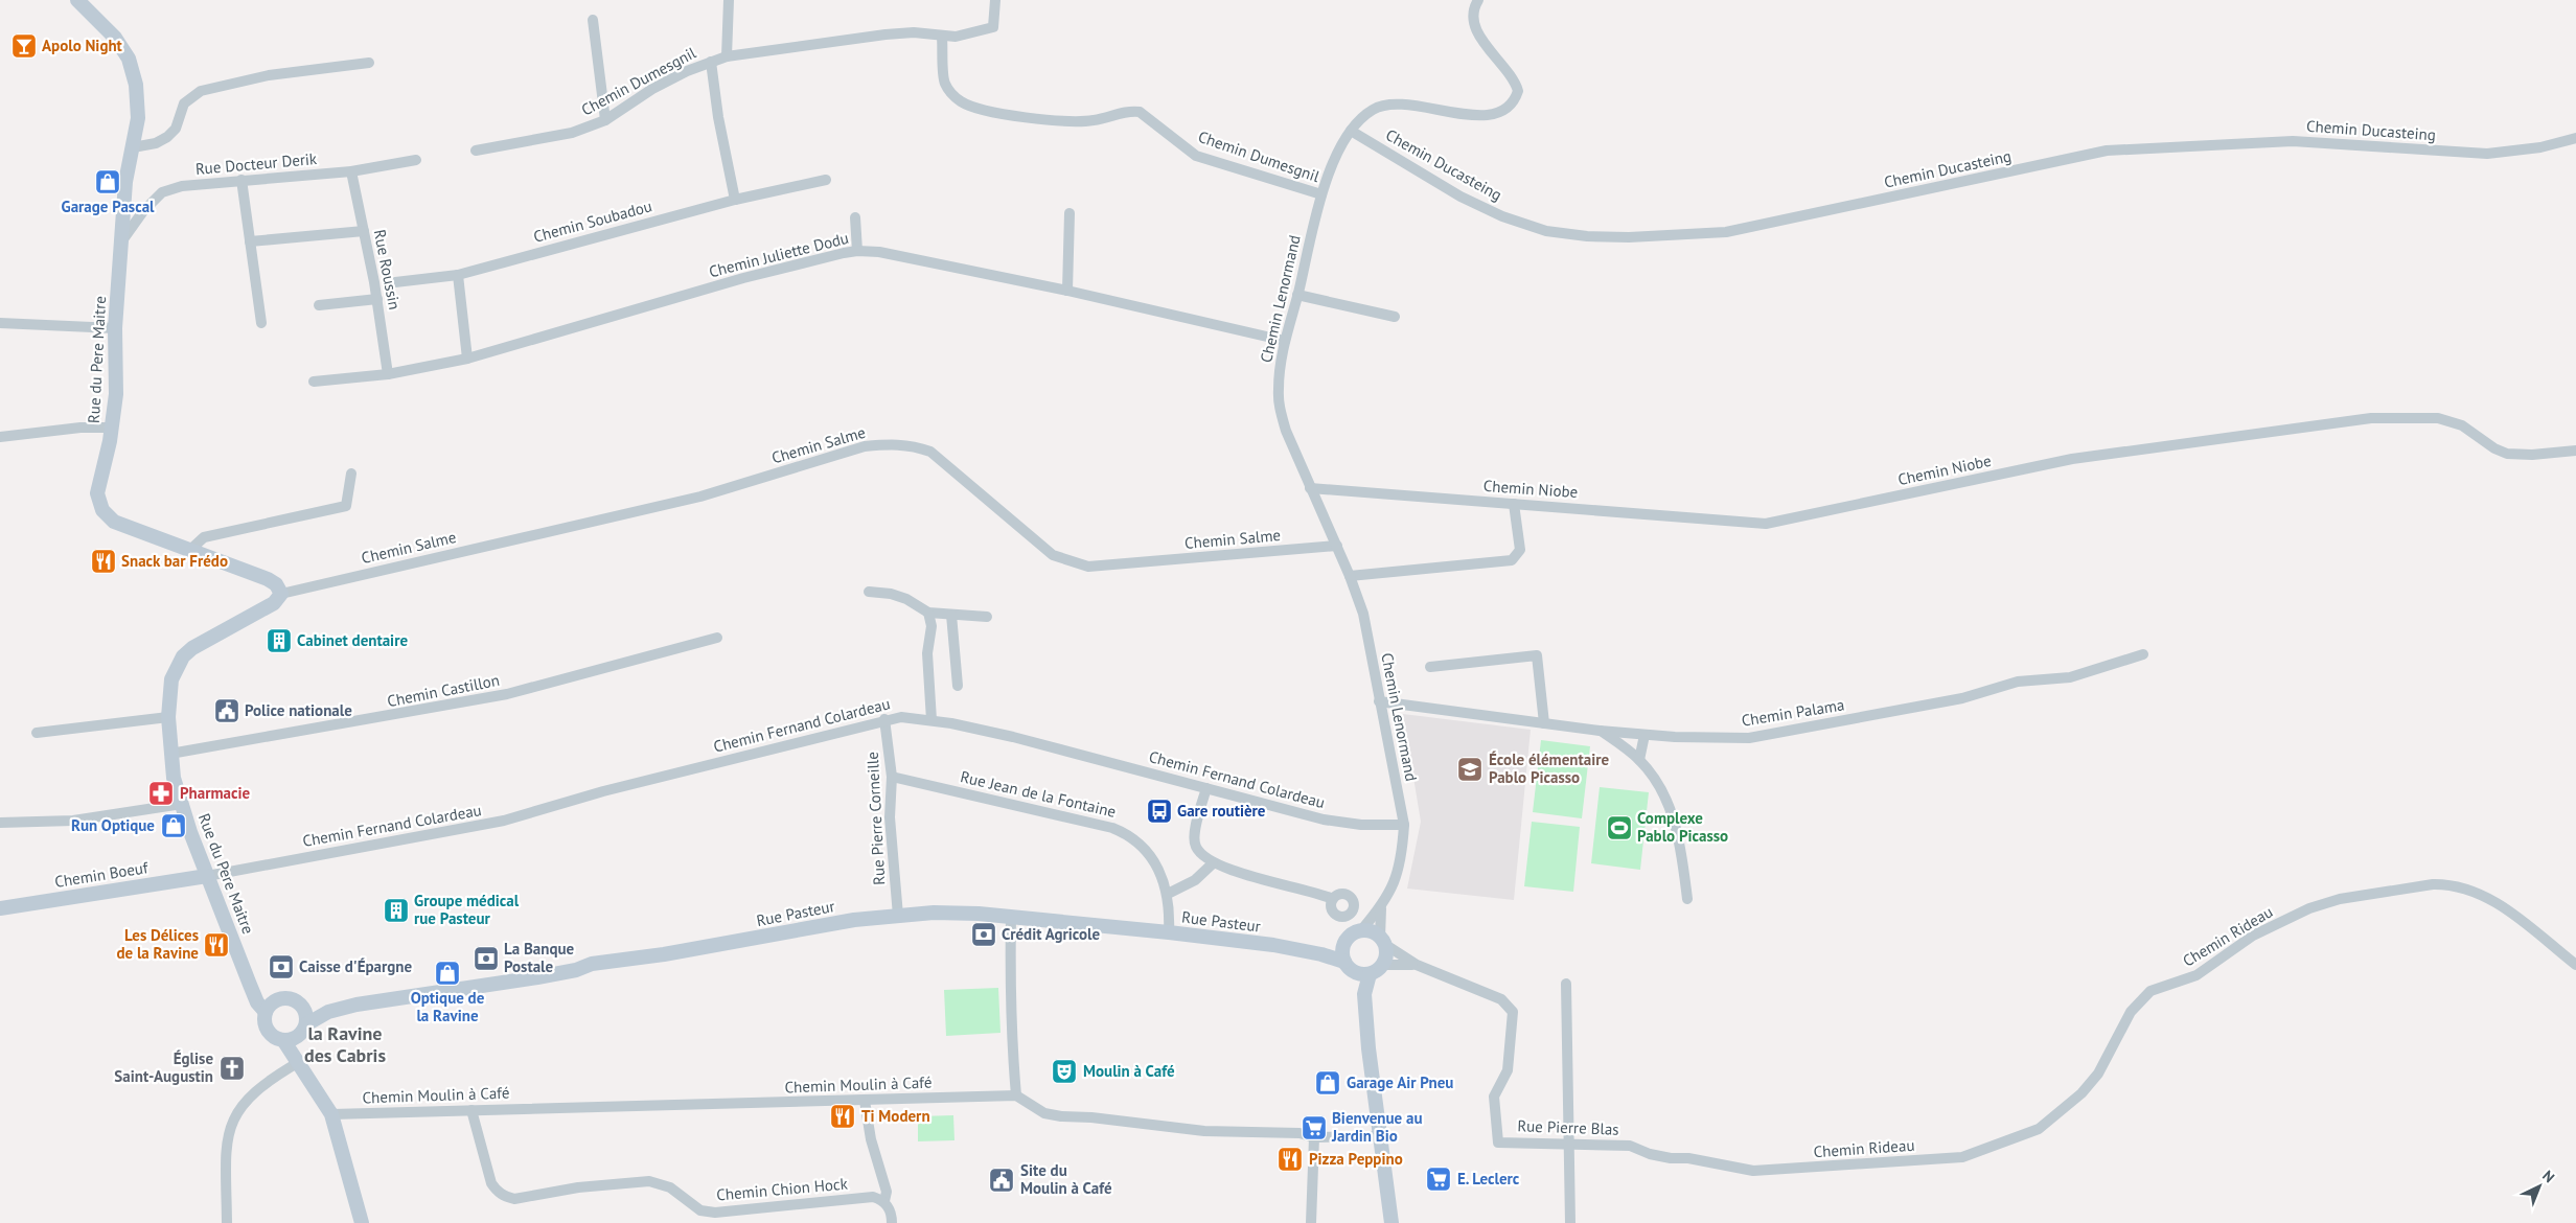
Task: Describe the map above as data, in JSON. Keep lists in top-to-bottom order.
{
  "streets": {
    "main road": ["Rue du Pere Maitre", "Chemin Boeuf", "Rue Pasteur"],
    "street": [
      "Chemin Dumesgnil",
      "Chemin Ducasteing",
      "Rue Docteur Derik",
      "Chemin Soubadou",
      "Chemin Juliette Dodu",
      "Rue Roussin",
      "Chemin Lenormand",
      "Chemin Salme",
      "Chemin Niobe",
      "Chemin Castillon",
      "Chemin Palama",
      "Chemin Fernand Colardeau",
      "Rue Jean de la Fontaine",
      "Rue Pierre Corneille",
      "Chemin Rideau",
      "Chemin Moulin à Café",
      "Rue Pierre Blas",
      "Chemin Chion Hock"
    ]
  },
  "crossings": [
    ["Chemin Dumesgnil", "Chemin Lenormand"],
    ["Chemin Ducasteing", "Chemin Lenormand"],
    ["Rue Docteur Derik", "Rue Roussin"],
    ["Rue Docteur Derik", "Rue du Pere Maitre"],
    ["Chemin Juliette Dodu", "Rue Roussin"],
    ["Chemin Juliette Dodu", "Chemin Lenormand"],
    ["Chemin Lenormand", "Chemin Salme"],
    ["Chemin Lenormand", "Chemin Niobe"],
    ["Chemin Lenormand", "Chemin Palama"],
    ["Chemin Lenormand", "Chemin Fernand Colardeau"],
    ["Chemin Lenormand", "Rue Pasteur"],
    ["Chemin Lenormand", "Rue Pierre Blas"],
    ["Rue du Pere Maitre", "Chemin Salme"],
    ["Rue du Pere Maitre", "Chemin Castillon"],
    ["Rue du Pere Maitre", "Chemin Fernand Colardeau"],
    ["Rue du Pere Maitre", "Chemin Boeuf"],
    ["Rue du Pere Maitre", "Rue Pasteur"],
    ["Chemin Fernand Colardeau", "Rue Pierre Corneille"],
    ["Chemin Fernand Colardeau", "Chemin Boeuf"],
    ["Rue Jean de la Fontaine", "Rue Pierre Corneille"],
    ["Rue Jean de la Fontaine", "Rue Pasteur"],
    ["Rue Pierre Corneille", "Rue Pasteur"],
    ["Rue Pasteur", "Rue Pierre Blas"],
    ["Chemin Rideau", "Rue Pierre Blas"],
    ["Chemin Moulin à Café", "Chemin Chion Hock"]
  ],
  "districts": ["la Ravine des Cabris"],
  "places": {
    "bar": ["Apolo Night"],
    "shop": [
      "Garage Pascal",
      "Run Optique",
      "Optique de la Ravine",
      "Garage Air Pneu"
    ],
    "restaurant": [
      "Snack bar Frédo",
      "Les Délices de la Ravine",
      "Ti Modern",
      "Pizza Peppino"
    ],
    "building": ["Cabinet dentaire", "Groupe médical rue Pasteur"],
    "public building": ["Police nationale", "Site du Moulin à Café"],
    "school or university": ["École élémentaire Pablo Picasso"],
    "pharmacy": ["Pharmacie"],
    "bus stop": ["Gare routière"],
    "sports": ["Complexe Pablo Picasso"],
    "bank": ["Crédit Agricole", "La Banque Postale", "Caisse d'Épargne"],
    "church": ["Église Saint-Augustin"],
    "theatre": ["Moulin à Café"],
    "supermarket": ["Bienvenue au Jardin Bio", "E. Leclerc"]
  },
  "north": "top right"
}
